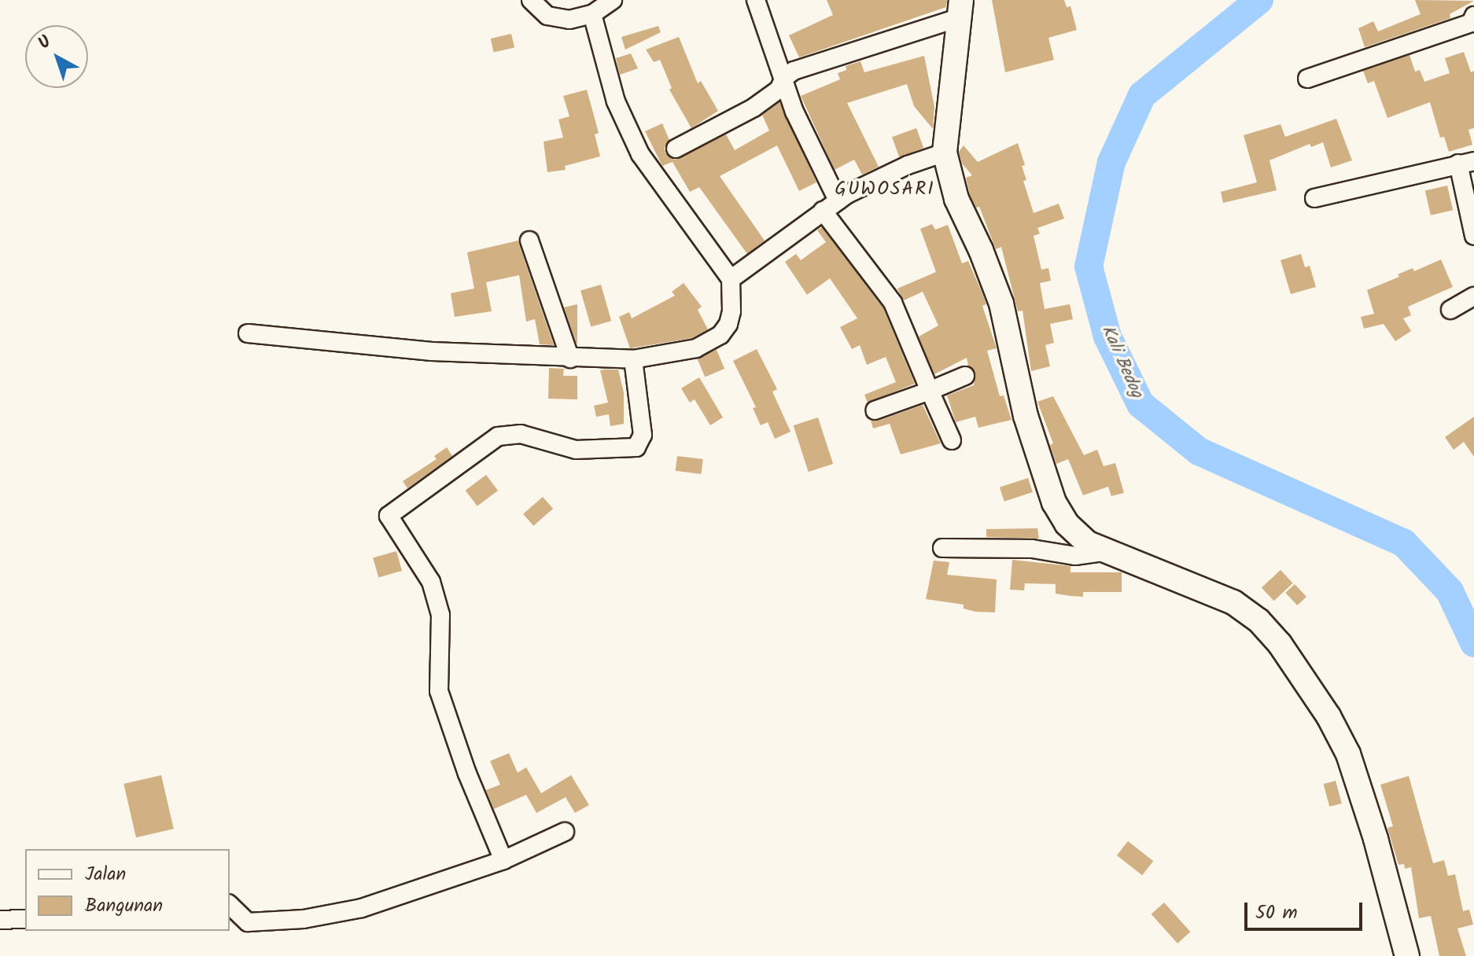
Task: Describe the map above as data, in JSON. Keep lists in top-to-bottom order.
{
  "districts": ["GUWOSARI"],
  "water": ["Kali Bedog"],
  "legend": ["Jalan", "Bangunan"],
  "scale_bar": "50 m",
  "north": "top left"
}
